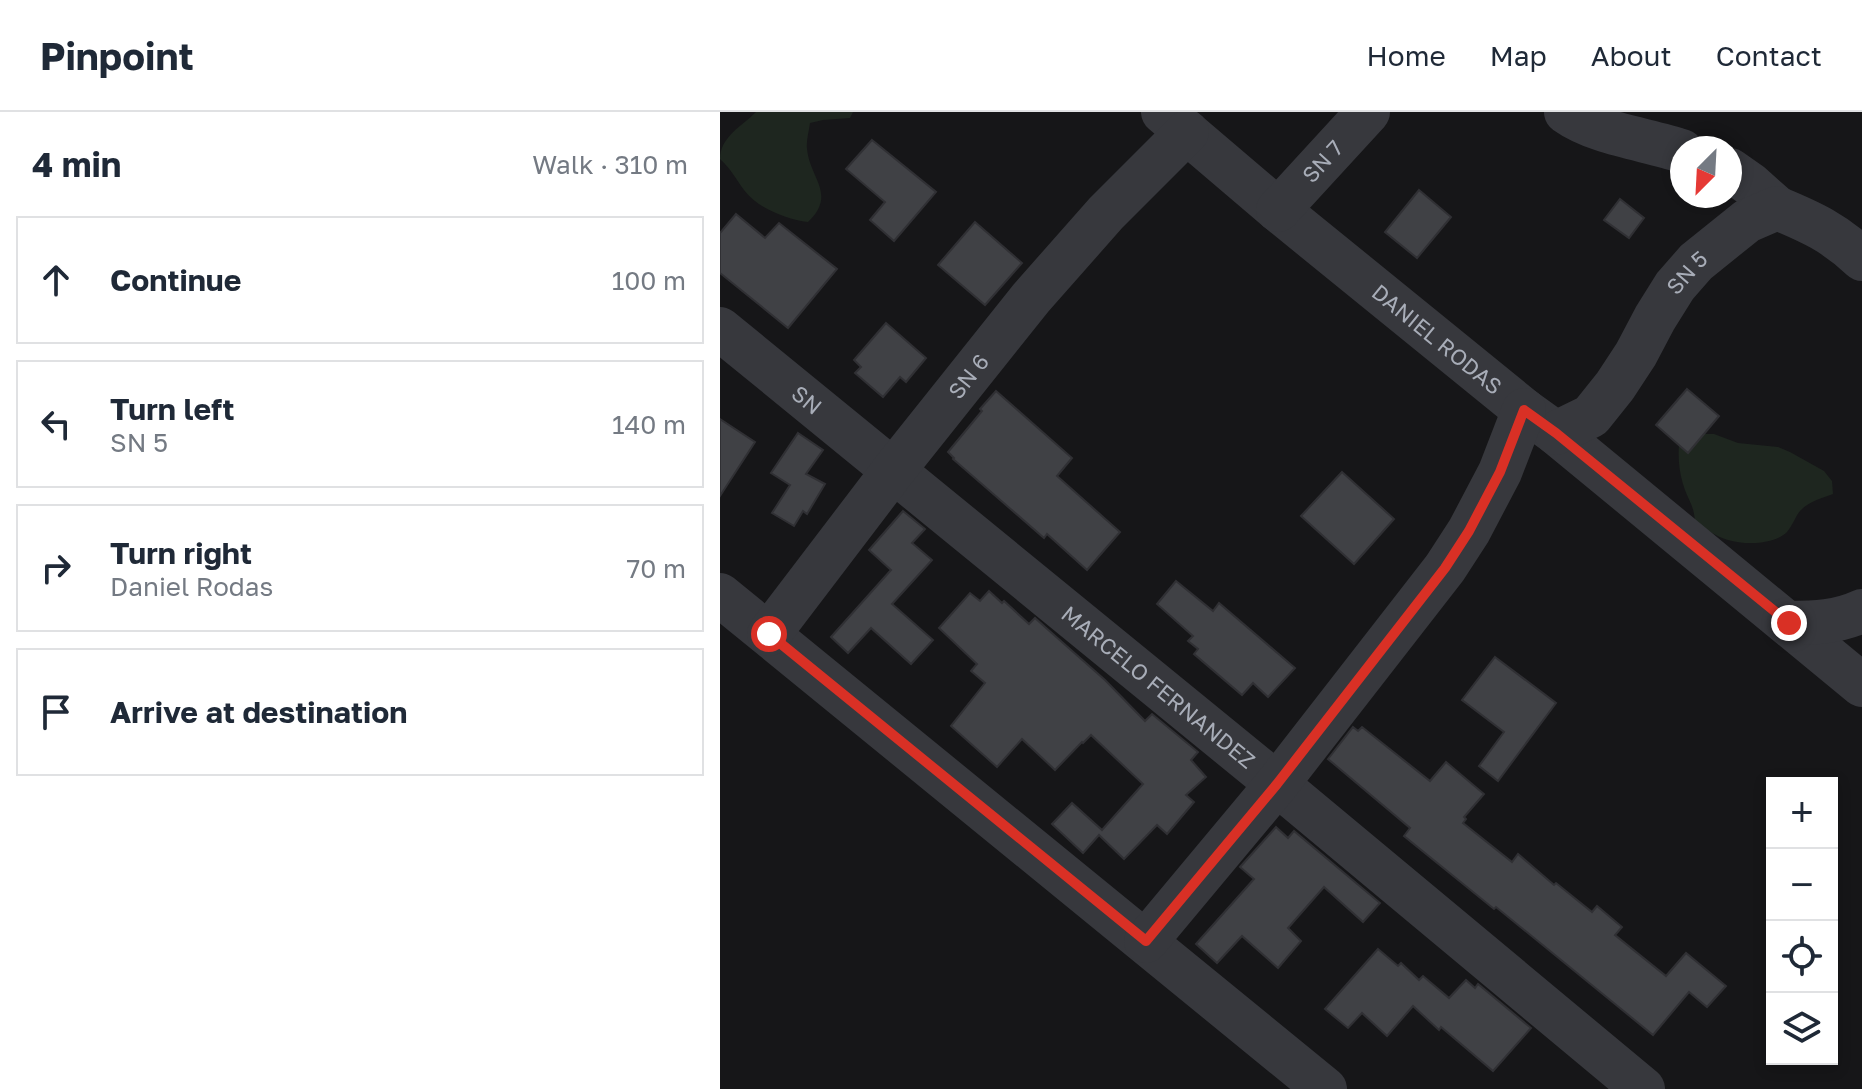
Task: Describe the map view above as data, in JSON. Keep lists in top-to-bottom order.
{
  "streets": {
    "street": [
      "SN 7",
      "SN 5",
      "DANIEL RODAS",
      "SN 6",
      "SN",
      "MARCELO FERNANDEZ"
    ]
  },
  "crossings": [
    ["SN 7", "DANIEL RODAS"],
    ["SN 5", "DANIEL RODAS"],
    ["DANIEL RODAS", "SN 6"],
    ["SN 6", "SN"],
    ["SN 6", "MARCELO FERNANDEZ"],
    ["SN", "MARCELO FERNANDEZ"]
  ],
  "north": "bottom left",
  "page": {
    "header": "Pinpoint",
    "nav": [
      "Home",
      "Map",
      "About",
      "Contact"
    ],
    "heading": ["4 min", "Walk · 310 m"],
    "list": [
      ["Continue", "100 m"],
      ["Turn left", "SN 5", "140 m"],
      ["Turn right", "Daniel Rodas", "70 m"],
      "Arrive at destination"
    ],
    "map_buttons": ["+", "−"]
  }
}
